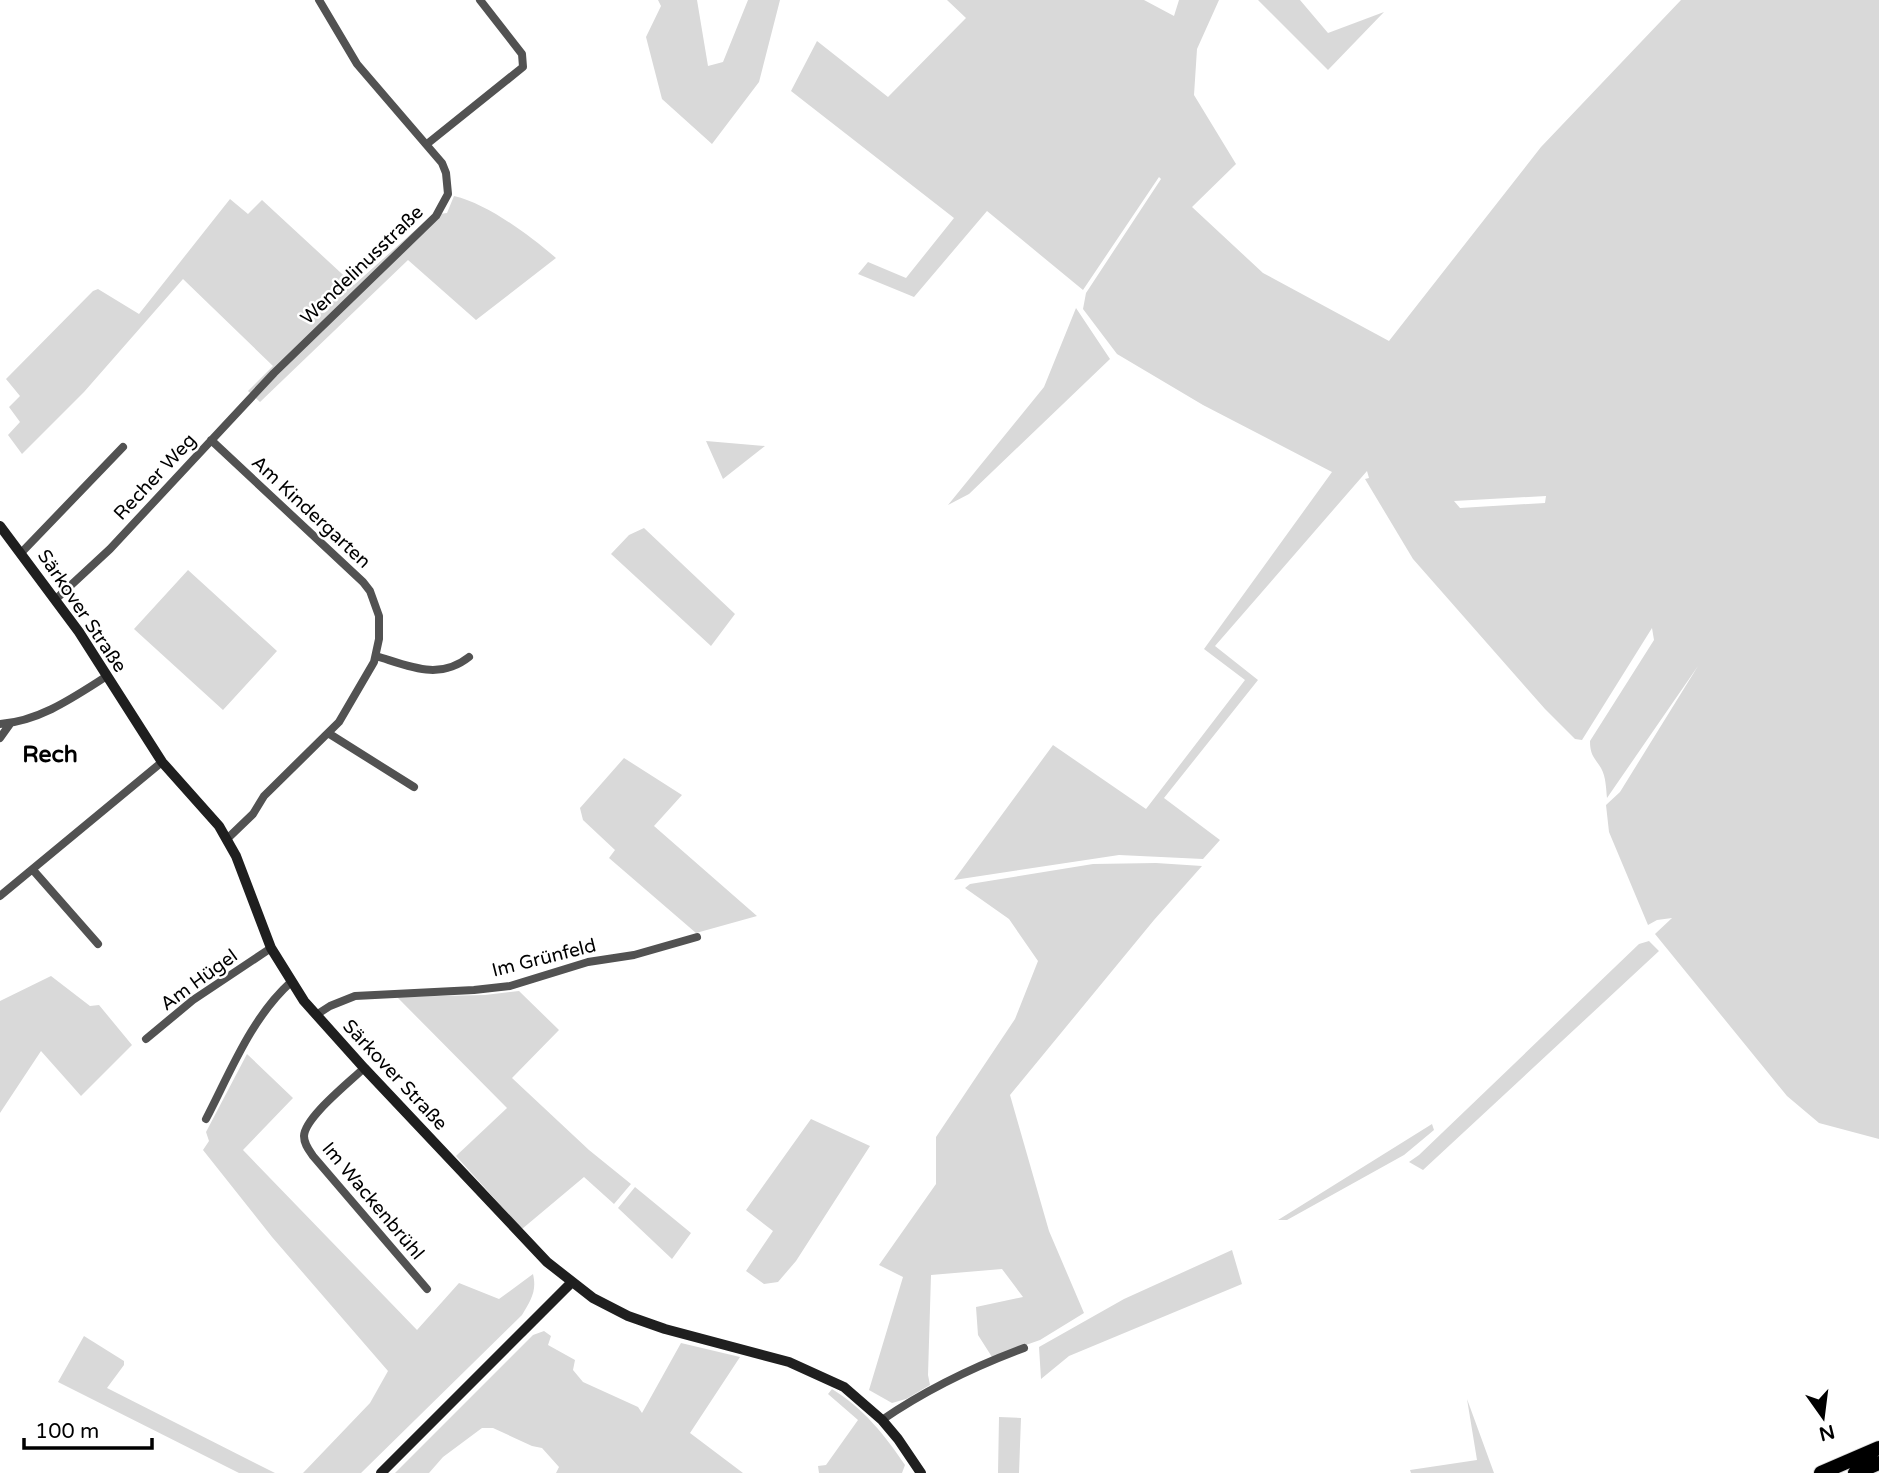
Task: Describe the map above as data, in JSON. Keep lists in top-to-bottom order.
{
  "streets": {
    "main road": ["Särkover Straße"],
    "street": [
      "Wendelinusstraße",
      "Recher Weg",
      "Am Kindergarten",
      "Im Grünfeld",
      "Am Hügel",
      "Im Wackenbrühl"
    ]
  },
  "crossings": [
    ["Wendelinusstraße", "Recher Weg"],
    ["Recher Weg", "Am Kindergarten"],
    ["Recher Weg", "Särkover Straße"],
    ["Am Kindergarten", "Särkover Straße"],
    ["Särkover Straße", "Im Grünfeld"],
    ["Särkover Straße", "Am Hügel"],
    ["Särkover Straße", "Im Wackenbrühl"]
  ],
  "districts": ["Rech"],
  "scale_bar": "100 m",
  "north": "bottom"
}
